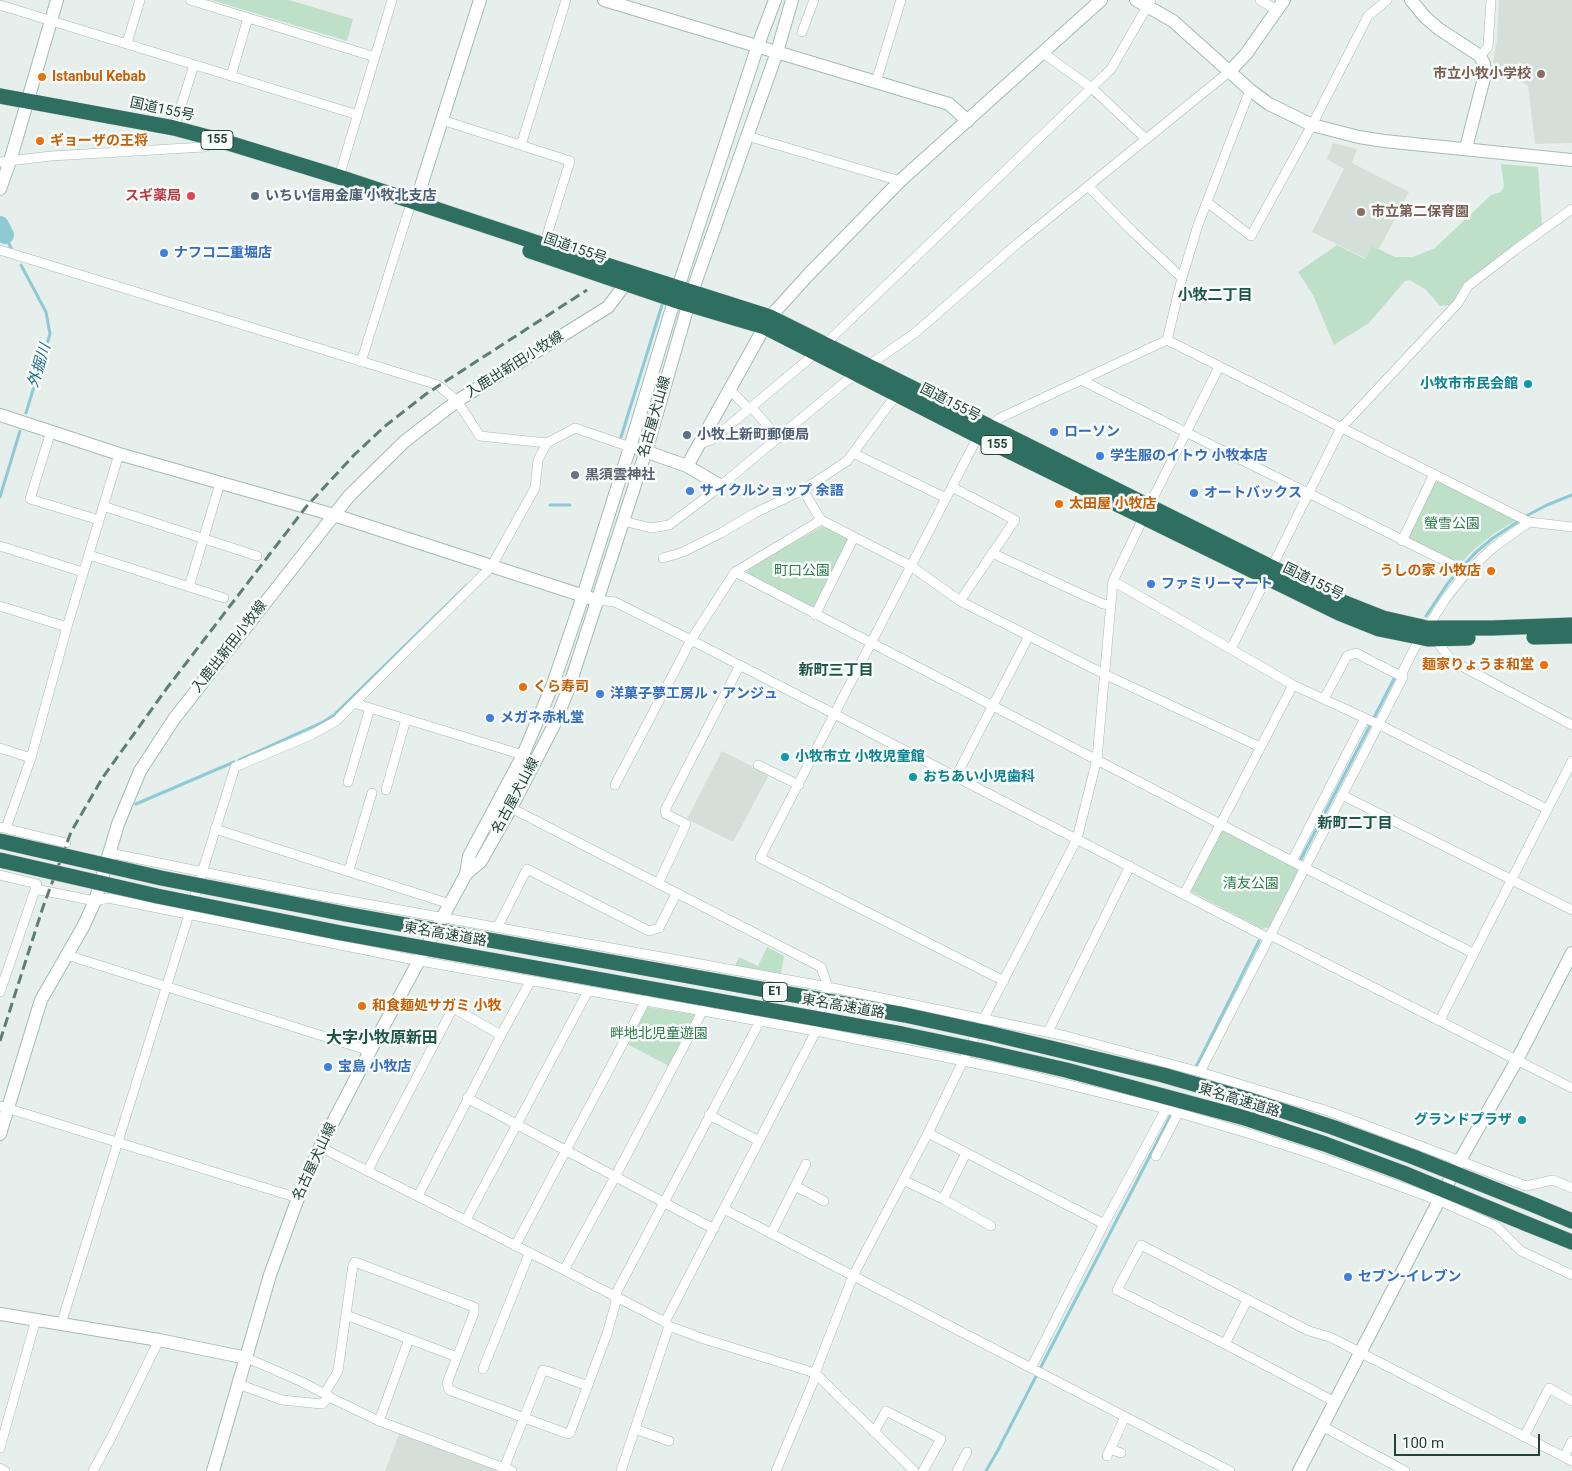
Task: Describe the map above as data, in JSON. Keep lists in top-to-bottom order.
{
  "streets": {
    "highway": [
      "国道155号",
      "155",
      "東名高速道路",
      "E1"
    ],
    "street": ["入鹿出新田小牧線", "名古屋犬山線"]
  },
  "crossings": [
    ["国道155号", "入鹿出新田小牧線"],
    ["国道155号", "名古屋犬山線"]
  ],
  "districts": [
    "小牧二丁目",
    "新町三丁目",
    "新町二丁目",
    "大字小牧原新田"
  ],
  "water": ["外掘川"],
  "parks": [
    "螢雪公園",
    "町口公園",
    "清友公園",
    "畔地北児童遊園"
  ],
  "places": [
    "市立小牧小学校",
    "Istanbul Kebab",
    "ギョーザの王将",
    "スギ薬局",
    "いちい信用金庫 小牧北支店",
    "市立第二保育園",
    "ナフコ二重堀店",
    "小牧市市民会館",
    "ローソン",
    "小牧上新町郵便局",
    "学生服のイトウ 小牧本店",
    "黒須雲神社",
    "サイクルショップ 余語",
    "オートバックス",
    "太田屋 小牧店",
    "うしの家 小牧店",
    "ファミリーマート",
    "麺家りょうま和堂",
    "くら寿司",
    "洋菓子夢工房ル・アンジュ",
    "メガネ赤札堂",
    "小牧市立 小牧児童館",
    "おちあい小児歯科",
    "和食麺処サガミ 小牧",
    "宝島 小牧店",
    "グランドプラザ",
    "セブン-イレブン"
  ],
  "scale_bar": "100 m"
}
